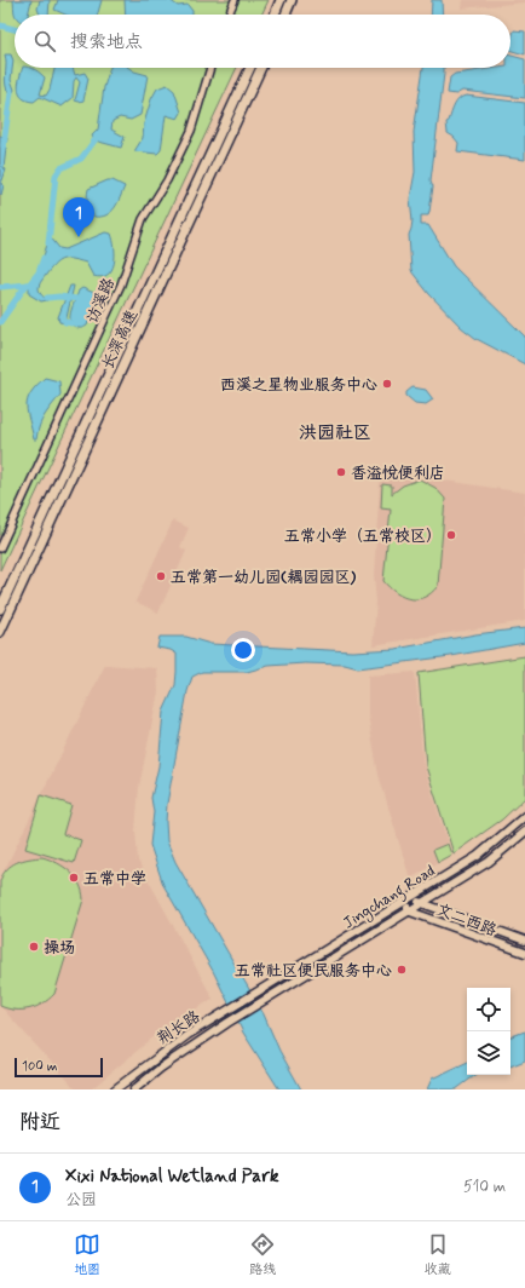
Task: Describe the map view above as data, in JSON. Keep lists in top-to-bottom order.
{
  "streets": {
    "highway": ["长深高速"],
    "main road": ["Jingchang Road", "文二西路", "荆长路"],
    "street": ["访溪路"]
  },
  "crossings": [
    ["Jingchang Road", "文二西路"],
    ["Jingchang Road", "荆长路"]
  ],
  "districts": ["洪园社区"],
  "places": [
    "西溪之星物业服务中心",
    "香溢悦便利店",
    "五常小学（五常校区）",
    "五常第一幼儿园(耦园园区)",
    "五常中学",
    "操场",
    "五常社区便民服务中心"
  ],
  "scale_bar": "100 m",
  "page": {
    "search": "搜索地点",
    "pins": "1",
    "scale": "100 m",
    "heading": "附近",
    "list": [
      {
        "mark": "1",
        "name": "Xixi National Wetland Park",
        "note": "公园",
        "value": "510 m"
      }
    ],
    "nav": ["地图", "路线", "收藏"]
  }
}
